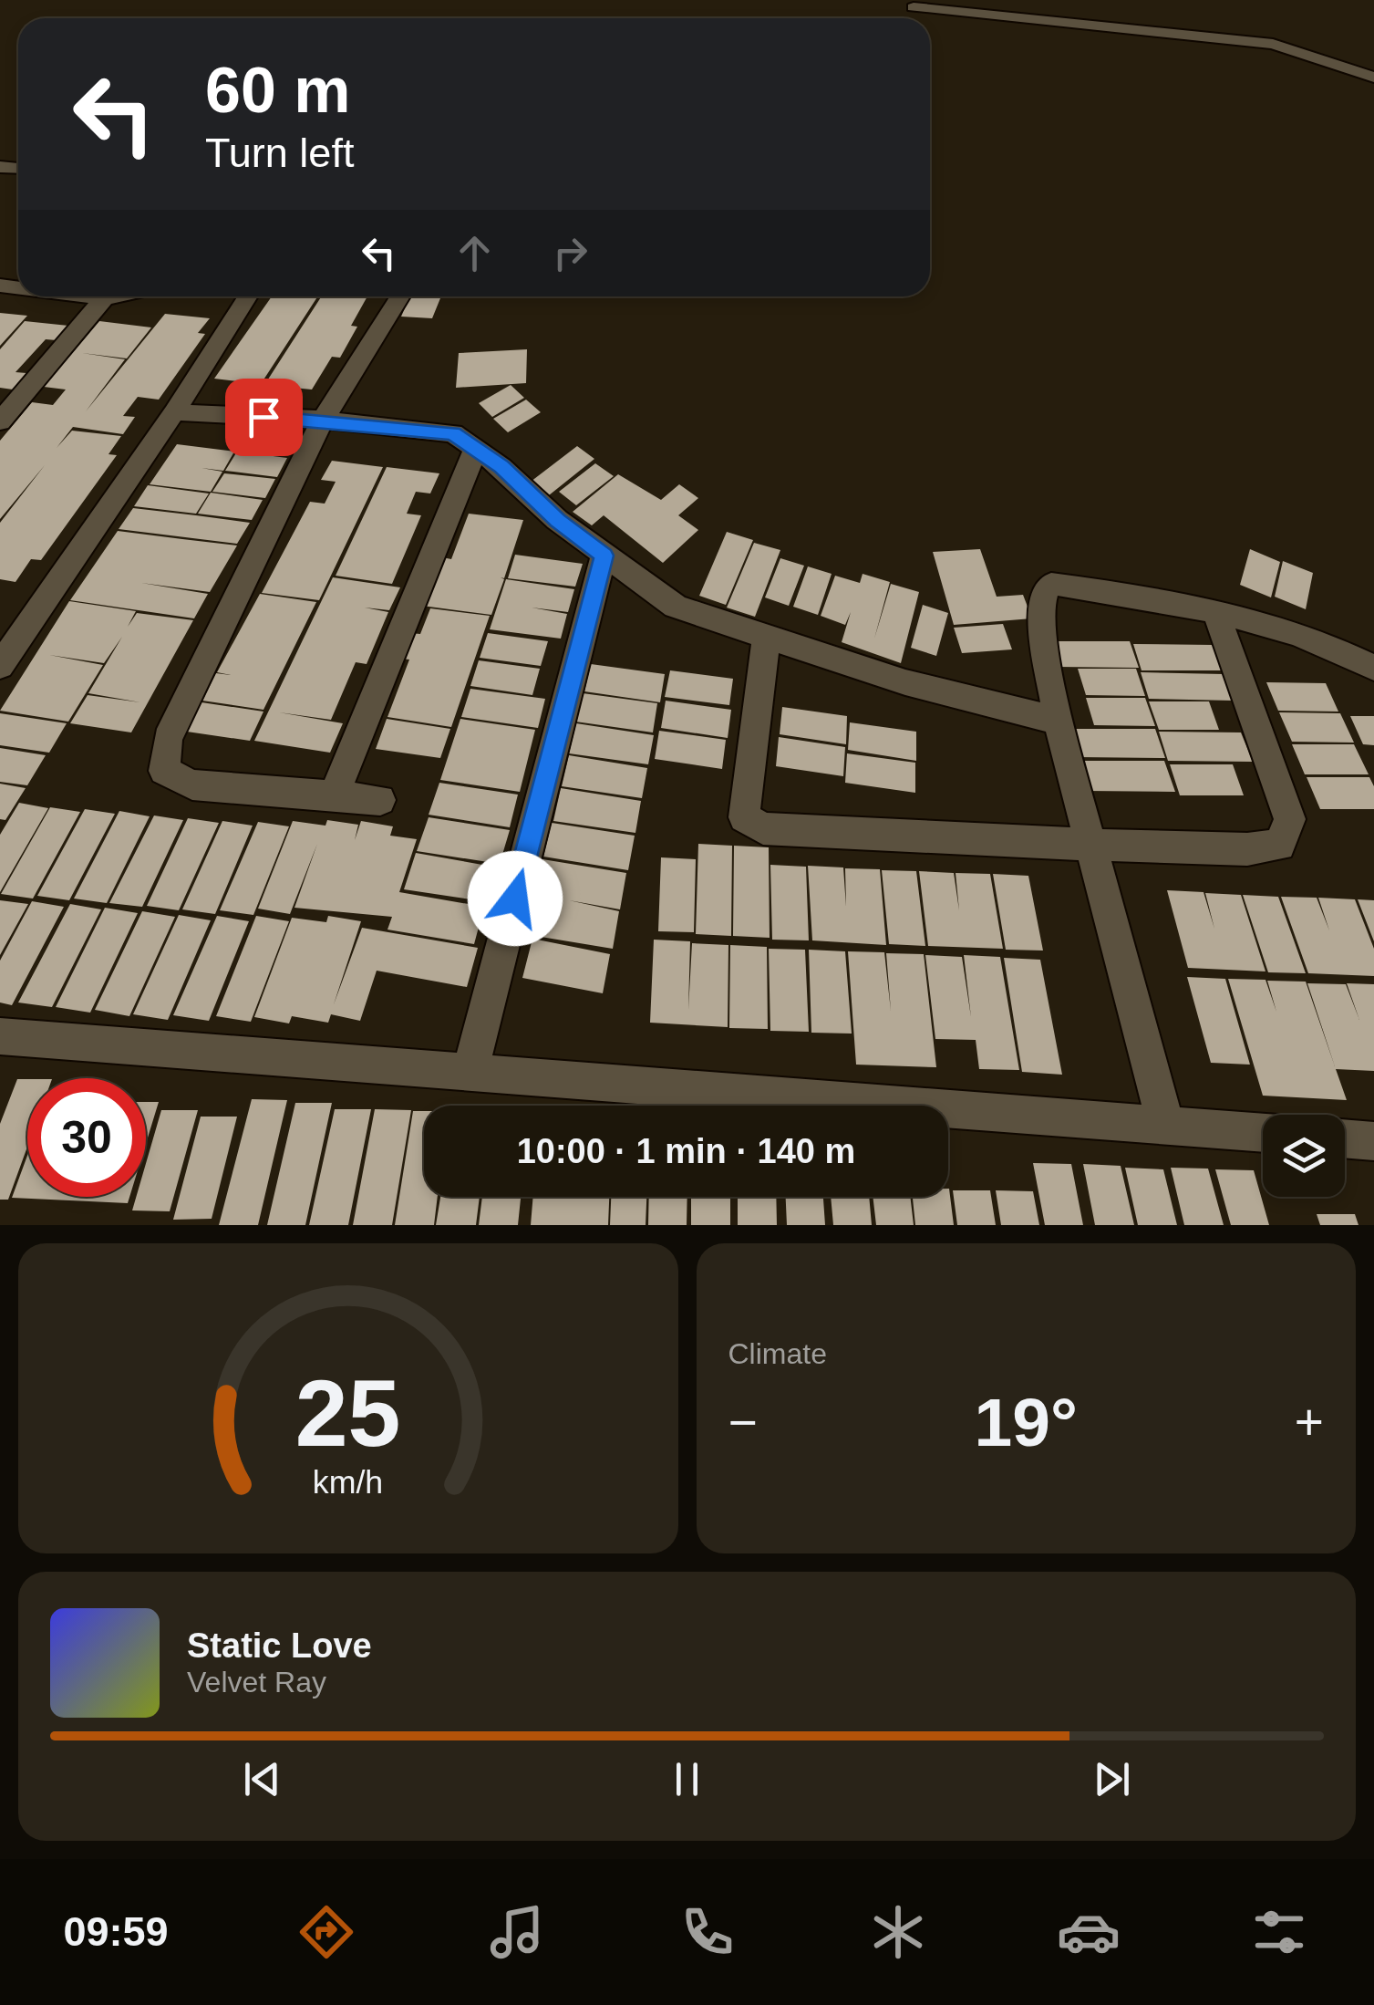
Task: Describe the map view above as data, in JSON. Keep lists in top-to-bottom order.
{
  "page": {
    "turn": ["60 m", "Turn left"],
    "limit": "30",
    "trip": "10:00 · 1 min · 140 m",
    "tile": "Climate",
    "heat": ["−", "19°", "+"],
    "song": ["Static Love", "Velvet Ray"],
    "tabs": "09:59",
    "gauge": ["25", "km/h"]
  }
}
